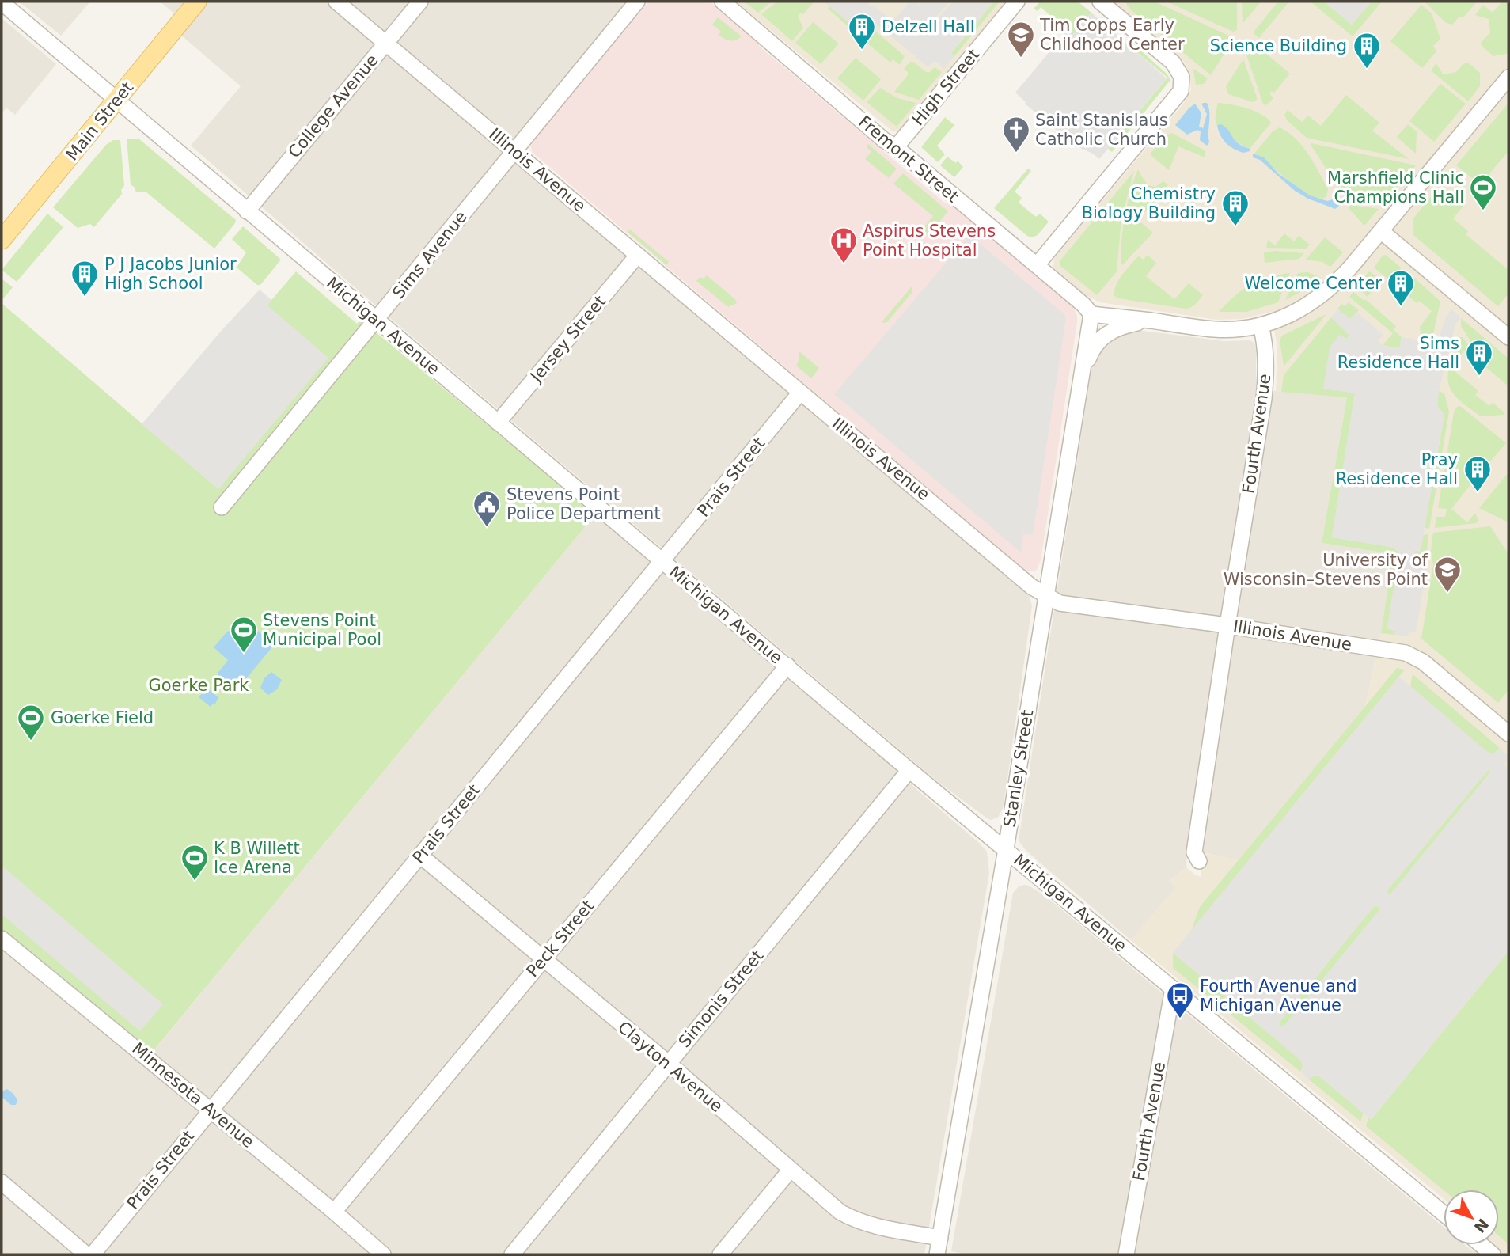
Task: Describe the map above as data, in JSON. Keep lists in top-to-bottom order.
{
  "streets": {
    "main road": ["Main Street"],
    "street": [
      "High Street",
      "College Avenue",
      "Fremont Street",
      "Illinois Avenue",
      "Sims Avenue",
      "Michigan Avenue",
      "Jersey Street",
      "Fourth Avenue",
      "Prais Street",
      "Stanley Street",
      "Peck Street",
      "Simonis Street",
      "Clayton Avenue",
      "Minnesota Avenue"
    ]
  },
  "crossings": [
    ["High Street", "Fremont Street"],
    ["College Avenue", "Illinois Avenue"],
    ["College Avenue", "Michigan Avenue"],
    ["Main Street", "Michigan Avenue"],
    ["Fremont Street", "Stanley Street"],
    ["Illinois Avenue", "Sims Avenue"],
    ["Illinois Avenue", "Jersey Street"],
    ["Illinois Avenue", "Fourth Avenue"],
    ["Illinois Avenue", "Prais Street"],
    ["Illinois Avenue", "Stanley Street"],
    ["Sims Avenue", "Michigan Avenue"],
    ["Michigan Avenue", "Jersey Street"],
    ["Michigan Avenue", "Fourth Avenue"],
    ["Michigan Avenue", "Prais Street"],
    ["Michigan Avenue", "Stanley Street"],
    ["Michigan Avenue", "Peck Street"],
    ["Michigan Avenue", "Simonis Street"],
    ["Prais Street", "Clayton Avenue"],
    ["Prais Street", "Minnesota Avenue"],
    ["Stanley Street", "Clayton Avenue"],
    ["Peck Street", "Clayton Avenue"],
    ["Peck Street", "Minnesota Avenue"],
    ["Simonis Street", "Clayton Avenue"]
  ],
  "parks": ["Goerke Park"],
  "places": {
    "building": [
      "Delzell Hall",
      "Science Building",
      "Chemistry Biology Building",
      "P J Jacobs Junior High School",
      "Welcome Center",
      "Sims Residence Hall",
      "Pray Residence Hall"
    ],
    "school or university": ["Tim Copps Early Childhood Center", "University of Wisconsin–Stevens Point"],
    "church": ["Saint Stanislaus Catholic Church"],
    "sports": [
      "Marshfield Clinic Champions Hall",
      "Stevens Point Municipal Pool",
      "Goerke Field",
      "K B Willett Ice Arena"
    ],
    "hospital": ["Aspirus Stevens Point Hospital"],
    "public building": ["Stevens Point Police Department"],
    "bus stop": ["Fourth Avenue and Michigan Avenue"]
  },
  "north": "bottom right"
}
